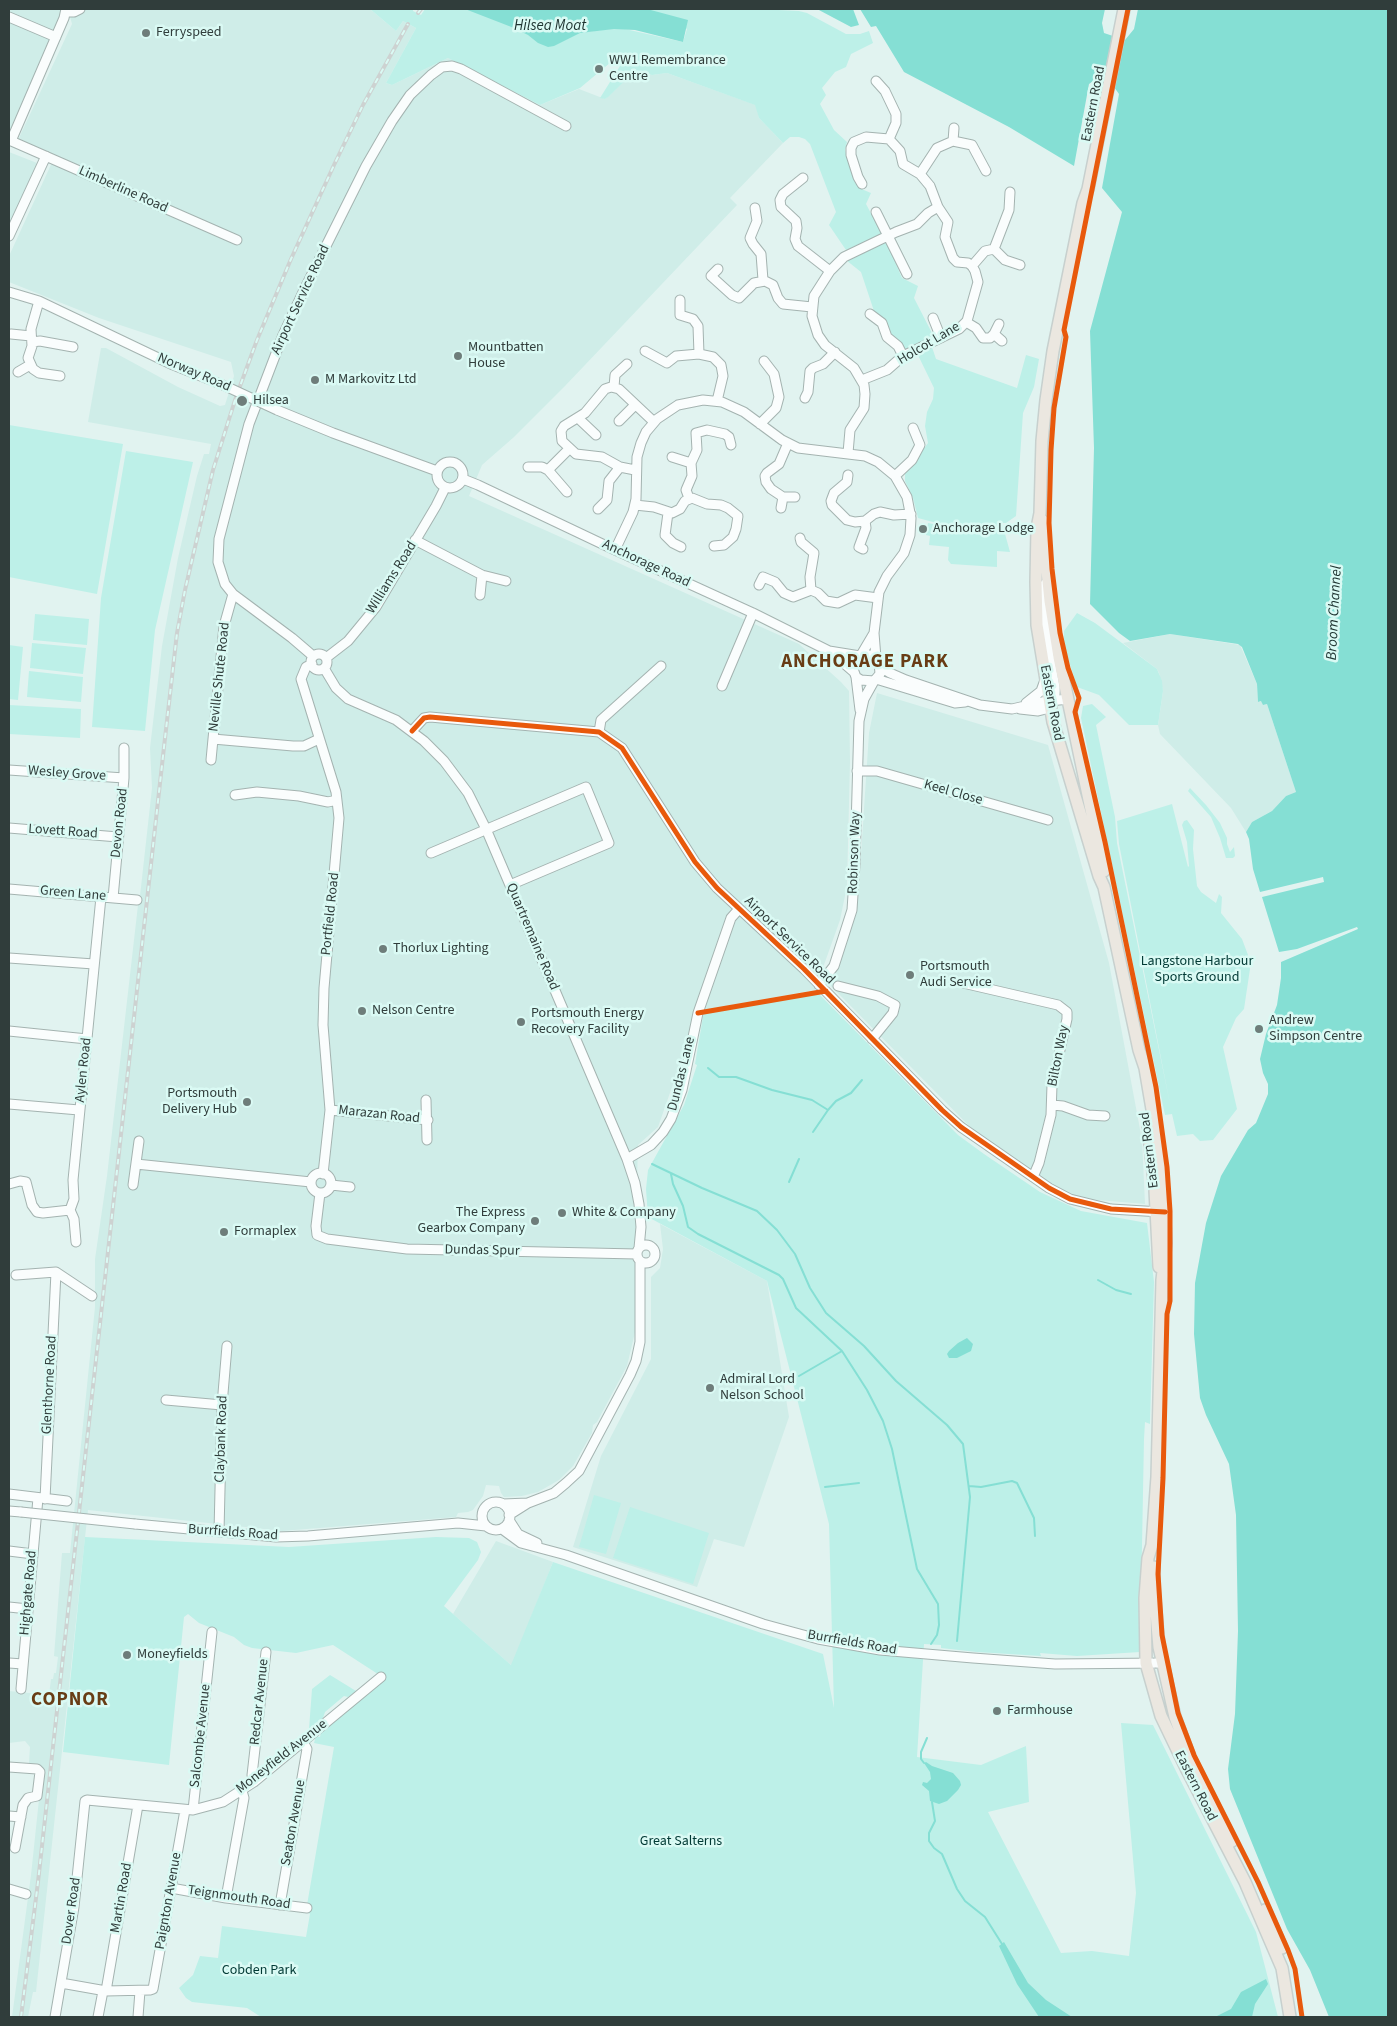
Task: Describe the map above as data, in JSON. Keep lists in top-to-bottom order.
{
  "streets": {
    "main road": ["Eastern Road"],
    "street": [
      "Limberline Road",
      "Airport Service Road",
      "Holcot Lane",
      "Norway Road",
      "Anchorage Road",
      "Williams Road",
      "Neville Shute Road",
      "Wesley Grove",
      "Keel Close",
      "Devon Road",
      "Lovett Road",
      "Robinson Way",
      "Green Lane",
      "Portfield Road",
      "Quartremaine Road",
      "Bilton Way",
      "Aylen Road",
      "Dundas Lane",
      "Marazan Road",
      "Dundas Spur",
      "Glenthorne Road",
      "Claybank Road",
      "Burrfields Road",
      "Highgate Road",
      "Redcar Avenue",
      "Salcombe Avenue",
      "Moneyfield Avenue",
      "Seaton Avenue",
      "Martin Road",
      "Teignmouth Road",
      "Paignton Avenue",
      "Dover Road"
    ]
  },
  "crossings": [
    ["Eastern Road", "Airport Service Road"],
    ["Eastern Road", "Burrfields Road"],
    ["Airport Service Road", "Williams Road"],
    ["Airport Service Road", "Neville Shute Road"],
    ["Airport Service Road", "Robinson Way"],
    ["Airport Service Road", "Portfield Road"],
    ["Airport Service Road", "Quartremaine Road"],
    ["Airport Service Road", "Bilton Way"],
    ["Airport Service Road", "Dundas Lane"],
    ["Norway Road", "Anchorage Road"],
    ["Norway Road", "Williams Road"],
    ["Anchorage Road", "Williams Road"],
    ["Anchorage Road", "Robinson Way"],
    ["Williams Road", "Portfield Road"],
    ["Neville Shute Road", "Portfield Road"],
    ["Wesley Grove", "Devon Road"],
    ["Keel Close", "Robinson Way"],
    ["Devon Road", "Lovett Road"],
    ["Devon Road", "Green Lane"],
    ["Green Lane", "Aylen Road"],
    ["Portfield Road", "Marazan Road"],
    ["Portfield Road", "Dundas Spur"],
    ["Quartremaine Road", "Dundas Lane"],
    ["Glenthorne Road", "Highgate Road"],
    ["Claybank Road", "Burrfields Road"],
    ["Redcar Avenue", "Moneyfield Avenue"],
    ["Salcombe Avenue", "Moneyfield Avenue"],
    ["Salcombe Avenue", "Paignton Avenue"],
    ["Moneyfield Avenue", "Seaton Avenue"],
    ["Moneyfield Avenue", "Martin Road"],
    ["Moneyfield Avenue", "Paignton Avenue"],
    ["Moneyfield Avenue", "Dover Road"],
    ["Seaton Avenue", "Teignmouth Road"],
    ["Teignmouth Road", "Paignton Avenue"]
  ],
  "districts": ["ANCHORAGE PARK", "COPNOR"],
  "water": ["Hilsea Moat", "Broom Channel"],
  "parks": ["Langstone Harbour Sports Ground", "Great Salterns", "Cobden Park"],
  "places": [
    "Ferryspeed",
    "WW1 Remembrance Centre",
    "Mountbatten House",
    "M Markovitz Ltd",
    "Hilsea",
    "Anchorage Lodge",
    "Thorlux Lighting",
    "Portsmouth Audi Service",
    "Nelson Centre",
    "Portsmouth Energy Recovery Facility",
    "Andrew Simpson Centre",
    "Portsmouth Delivery Hub",
    "White & Company",
    "The Express Gearbox Company",
    "Formaplex",
    "Admiral Lord Nelson School",
    "Moneyfields",
    "Farmhouse"
  ]
}
